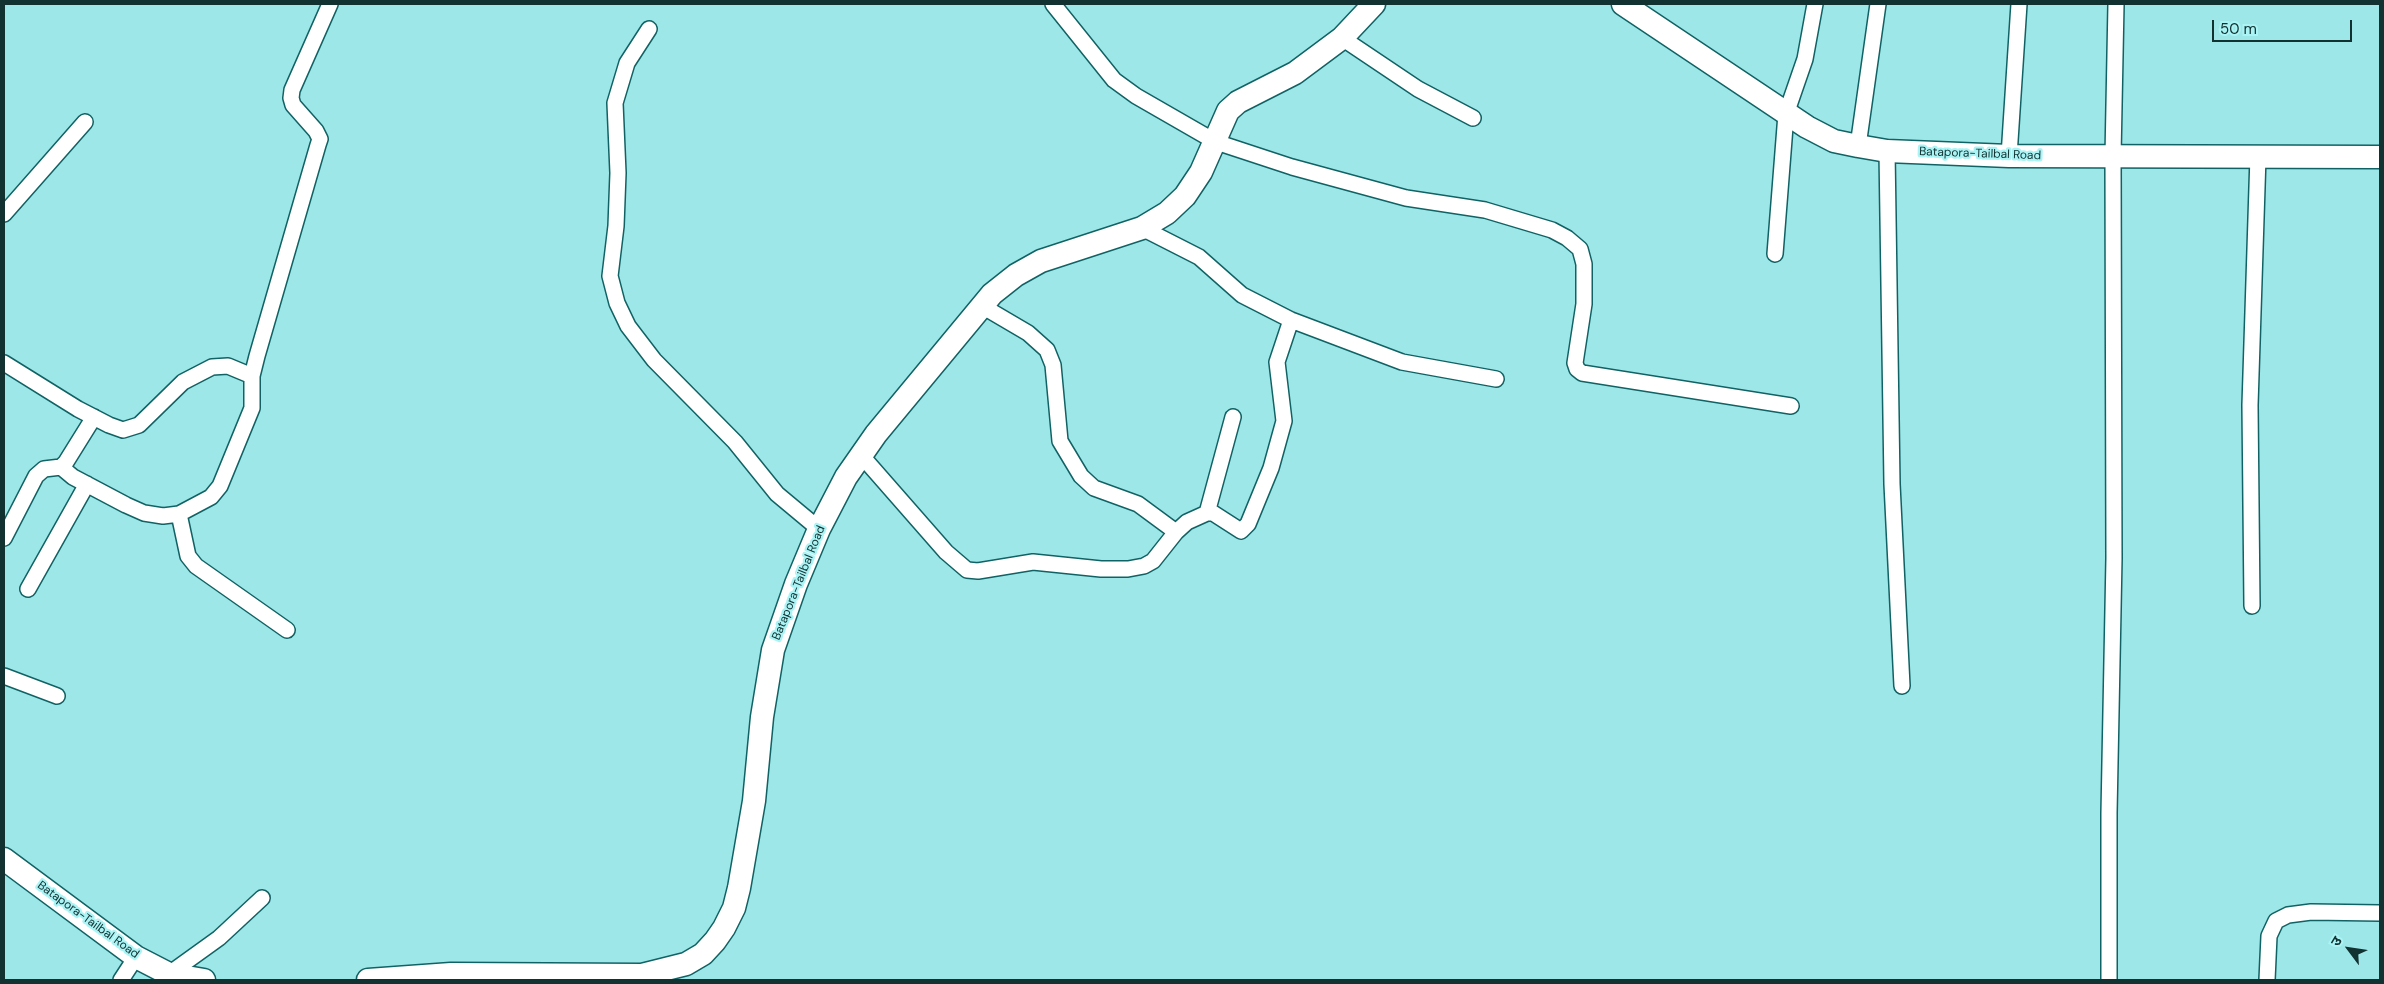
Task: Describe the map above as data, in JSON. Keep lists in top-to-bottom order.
{
  "streets": {
    "main road": ["Batapora-Tailbal Road"]
  },
  "scale_bar": "50 m",
  "north": "top left"
}
